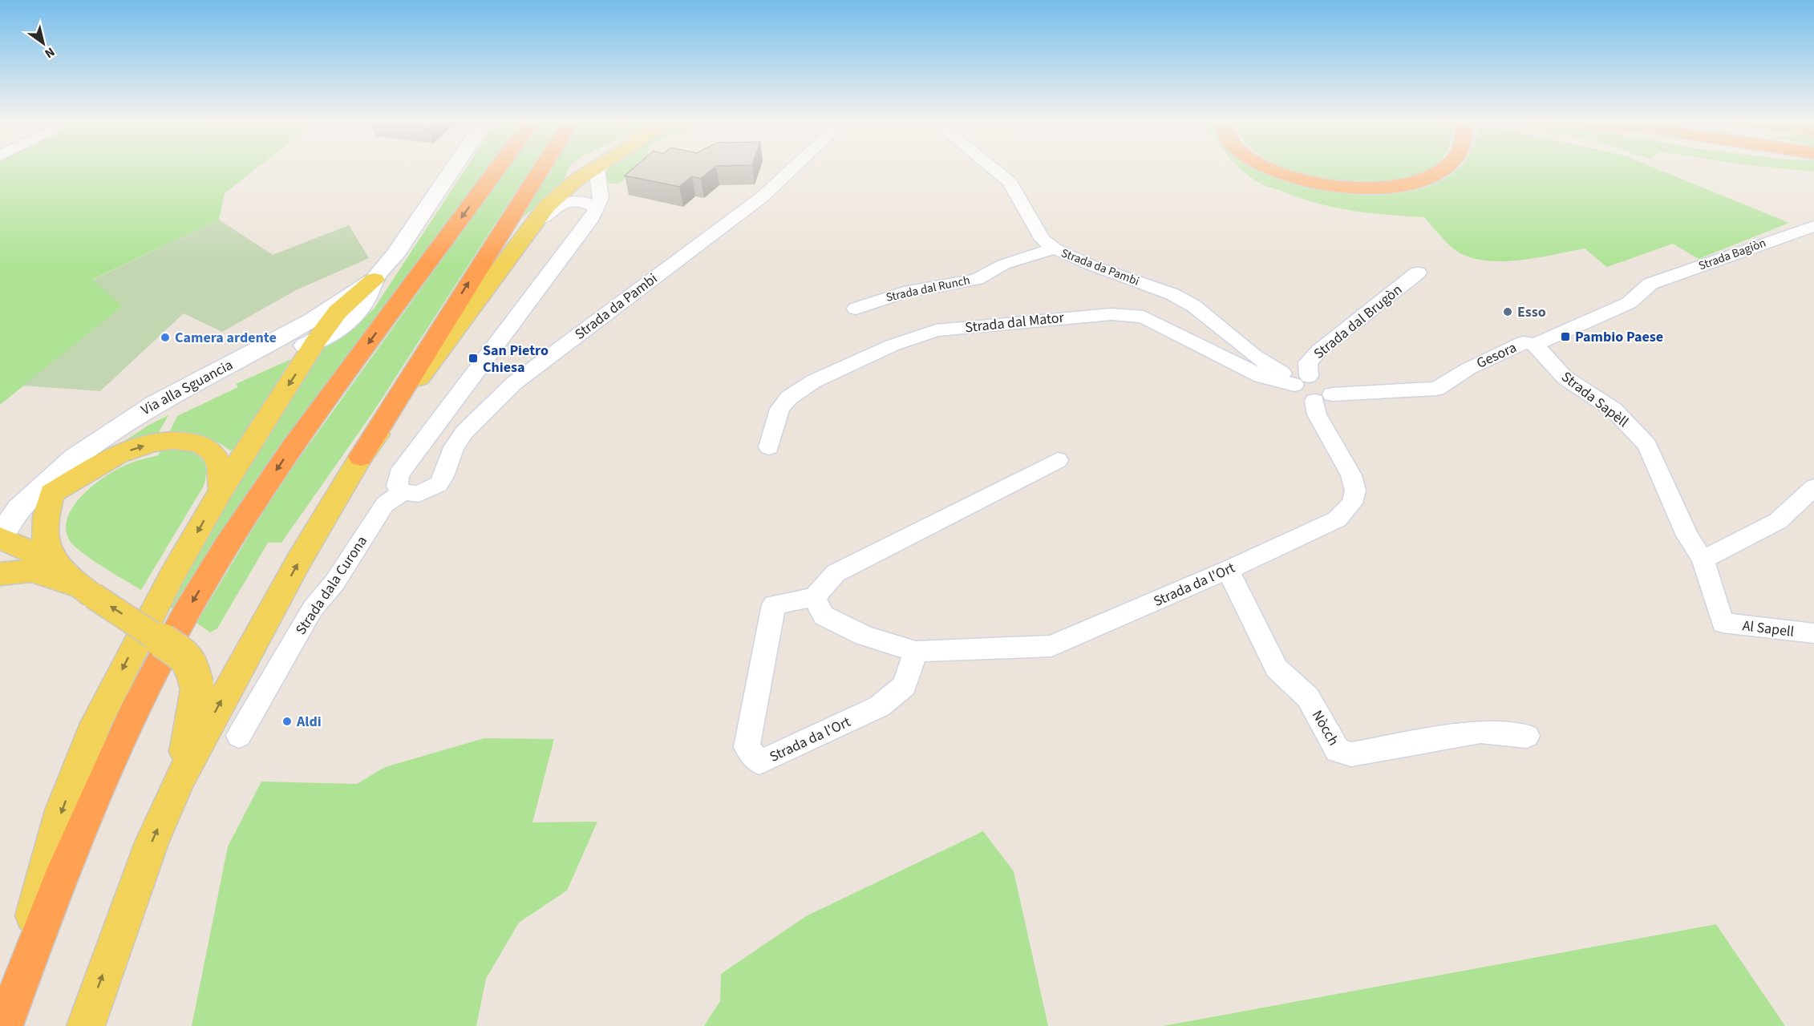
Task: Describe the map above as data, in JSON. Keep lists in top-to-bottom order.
{
  "streets": {
    "street": [
      "Strada Bagiòn",
      "Strada da Pambi",
      "Strada dal Runch",
      "Strada dal Brugòn",
      "Strada dal Mator",
      "Gesora",
      "Via alla Sguancia",
      "Strada Sapèll",
      "Strada da l'Ort",
      "Strada dala Curona",
      "Al Sapell",
      "Nòcch"
    ]
  },
  "crossings": [
    ["Strada Bagiòn", "Gesora"],
    ["Strada da Pambi", "Strada dal Runch"],
    ["Strada da Pambi", "Strada dal Brugòn"],
    ["Strada da Pambi", "Strada dal Mator"],
    ["Strada da Pambi", "Gesora"],
    ["Strada da Pambi", "Strada da l'Ort"],
    ["Strada da Pambi", "Strada dala Curona"],
    ["Strada dal Brugòn", "Strada dal Mator"],
    ["Gesora", "Strada Sapèll"],
    ["Gesora", "Strada da l'Ort"],
    ["Strada Sapèll", "Al Sapell"],
    ["Strada da l'Ort", "Nòcch"]
  ],
  "places": {
    "other": ["Esso", "Camera ardente", "Aldi"],
    "transit": ["Pambio Paese", "San Pietro Chiesa"]
  },
  "north": "bottom right"
}
